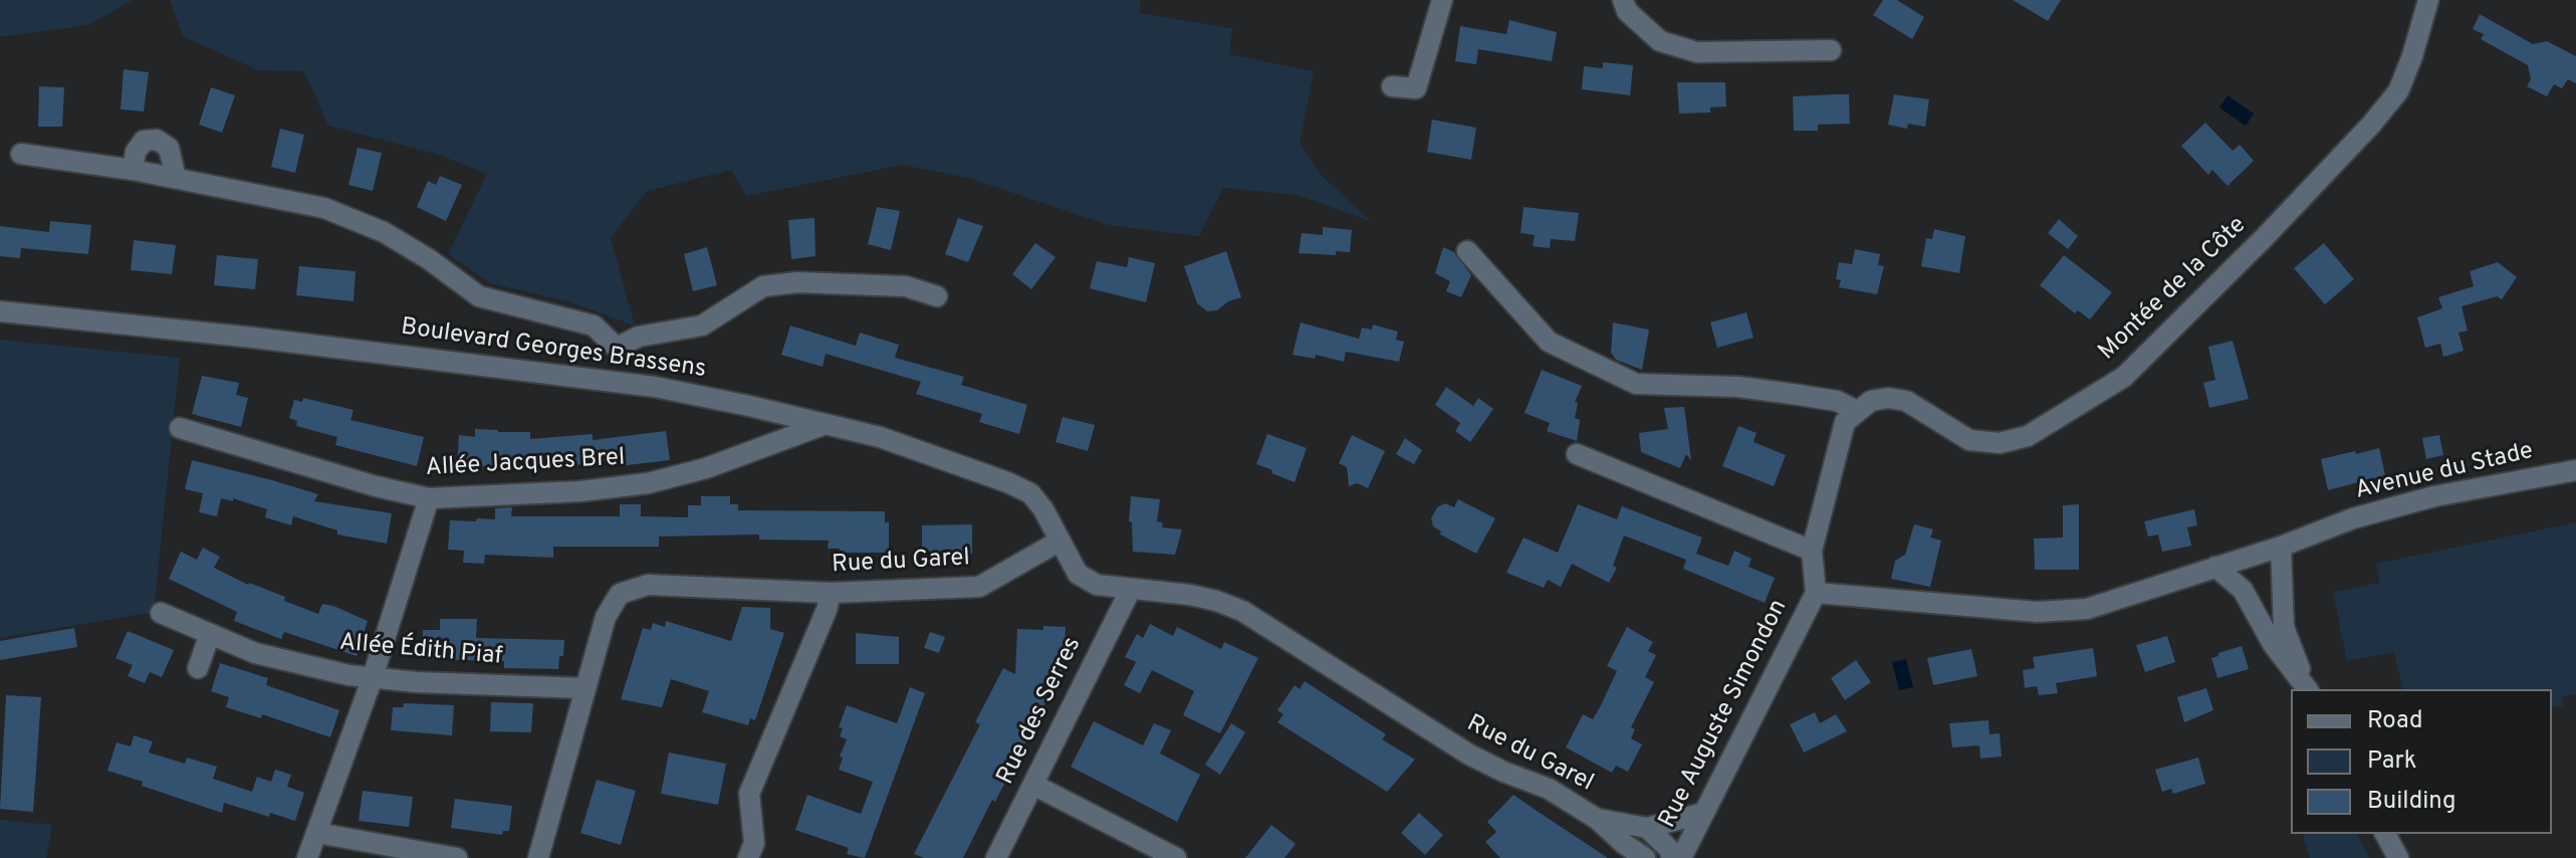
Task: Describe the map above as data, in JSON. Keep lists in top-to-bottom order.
{
  "streets": {
    "street": [
      "Montée de la Côte",
      "Boulevard Georges Brassens",
      "Allée Jacques Brel",
      "Avenue du Stade",
      "Rue du Garel",
      "Allée Édith Piaf",
      "Rue des Serres",
      "Rue Auguste Simondon"
    ]
  },
  "crossings": [
    ["Montée de la Côte", "Rue Auguste Simondon"],
    ["Boulevard Georges Brassens", "Allée Jacques Brel"],
    ["Boulevard Georges Brassens", "Rue du Garel"],
    ["Avenue du Stade", "Rue Auguste Simondon"],
    ["Rue du Garel", "Allée Édith Piaf"],
    ["Rue du Garel", "Rue des Serres"]
  ],
  "legend": ["Road", "Park", "Building"]
}
